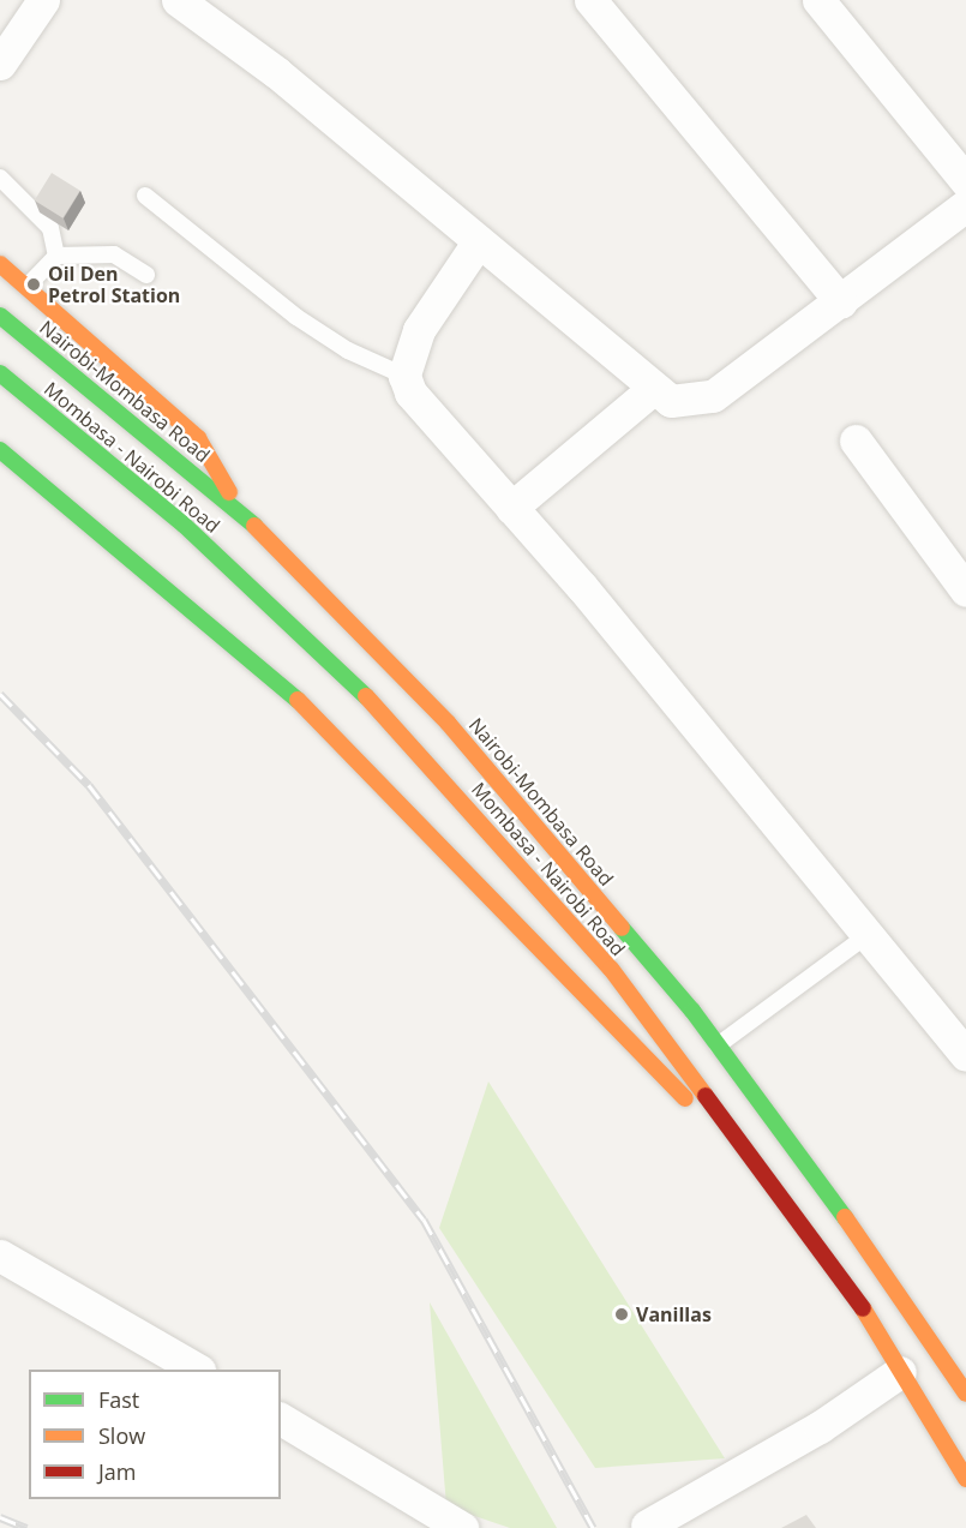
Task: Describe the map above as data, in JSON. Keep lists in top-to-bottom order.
{
  "streets": {
    "highway": ["Nairobi-Mombasa Road", "Mombasa - Nairobi Road"]
  },
  "places": ["Oil Den Petrol Station", "Vanillas"],
  "legend": ["Fast", "Slow", "Jam"]
}
